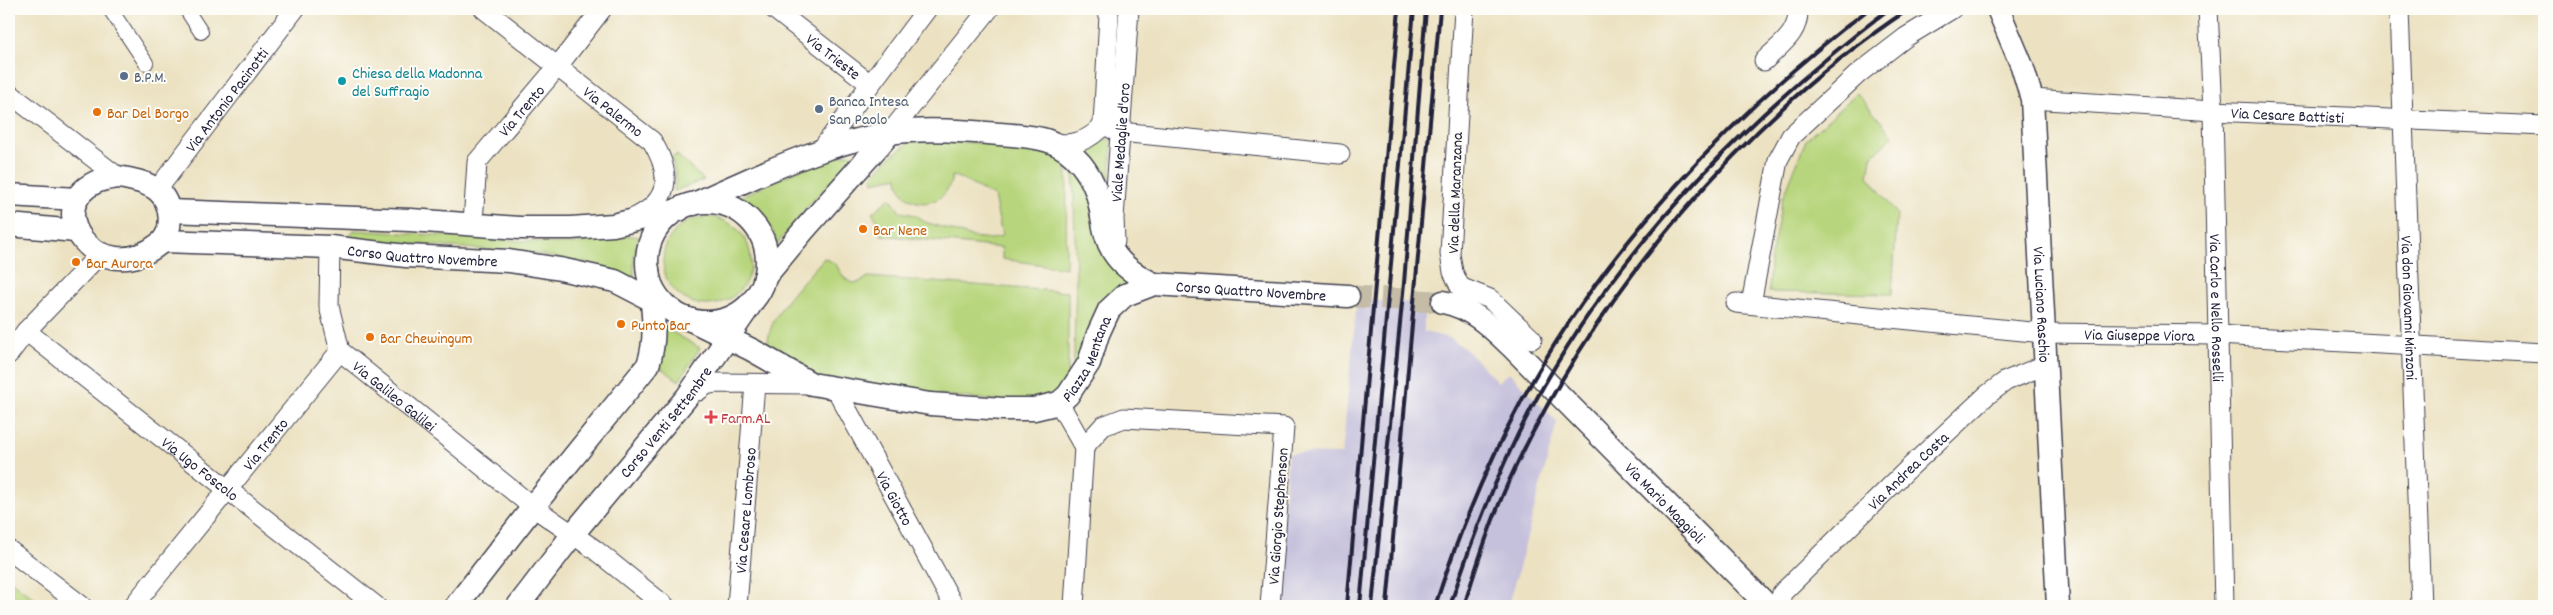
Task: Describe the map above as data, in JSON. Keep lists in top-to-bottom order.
{
  "streets": {
    "street": [
      "Via Trieste",
      "Via Antonio Pacinotti",
      "Via Trento",
      "Via Palermo",
      "Via Cesare Battisti",
      "Viale Medaglie d'oro",
      "Via della Maranzana",
      "Corso Quattro Novembre",
      "Via Luciano Raschio",
      "Via Carlo e Nello Rosselli",
      "Via don Giovanni Minzoni",
      "Via Giuseppe Viora",
      "Piazza Mentana",
      "Via Galileo Galilei",
      "Corso Venti Settembre",
      "Via Ugo Foscolo",
      "Via Andrea Costa",
      "Via Giotto",
      "Via Mario Maggioli",
      "Via Cesare Lombroso",
      "Via Giorgio Stephenson"
    ]
  },
  "crossings": [
    ["Via Antonio Pacinotti", "Corso Quattro Novembre"],
    ["Via Trento", "Via Palermo"],
    ["Via Trento", "Corso Quattro Novembre"],
    ["Via Trento", "Via Galileo Galilei"],
    ["Via Trento", "Via Ugo Foscolo"],
    ["Via Palermo", "Corso Quattro Novembre"],
    ["Via Cesare Battisti", "Via Luciano Raschio"],
    ["Via Cesare Battisti", "Via Carlo e Nello Rosselli"],
    ["Via Cesare Battisti", "Via don Giovanni Minzoni"],
    ["Corso Quattro Novembre", "Piazza Mentana"],
    ["Corso Quattro Novembre", "Via Galileo Galilei"],
    ["Corso Quattro Novembre", "Corso Venti Settembre"],
    ["Via Luciano Raschio", "Via Giuseppe Viora"],
    ["Via Luciano Raschio", "Via Andrea Costa"],
    ["Via Carlo e Nello Rosselli", "Via Giuseppe Viora"],
    ["Via don Giovanni Minzoni", "Via Giuseppe Viora"],
    ["Piazza Mentana", "Corso Venti Settembre"],
    ["Piazza Mentana", "Via Giotto"],
    ["Piazza Mentana", "Via Cesare Lombroso"],
    ["Via Andrea Costa", "Via Mario Maggioli"]
  ],
  "places": {
    "other": [
      "B.P.M.",
      "Chiesa della Madonna del Suffragio",
      "Banca Intesa San Paolo",
      "Bar Del Borgo",
      "Bar Nene",
      "Bar Aurora",
      "Punto Bar",
      "Bar Chewingum"
    ],
    "health": ["Farm.AL"]
  }
}
